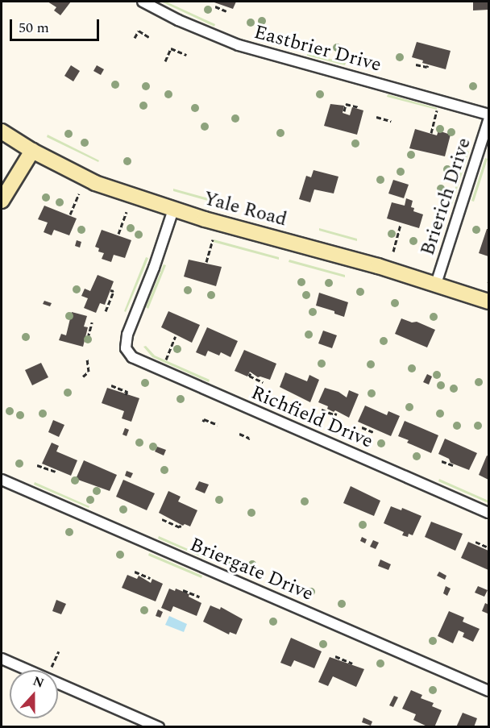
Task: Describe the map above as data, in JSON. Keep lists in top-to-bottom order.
{
  "streets": {
    "main road": ["Yale Road"],
    "street": [
      "Eastbrier Drive",
      "Brierich Drive",
      "Richfield Drive",
      "Briergate Drive"
    ]
  },
  "crossings": [
    ["Brierich Drive", "Yale Road"],
    ["Yale Road", "Richfield Drive"]
  ],
  "scale_bar": "50 m",
  "north": "top"
}
